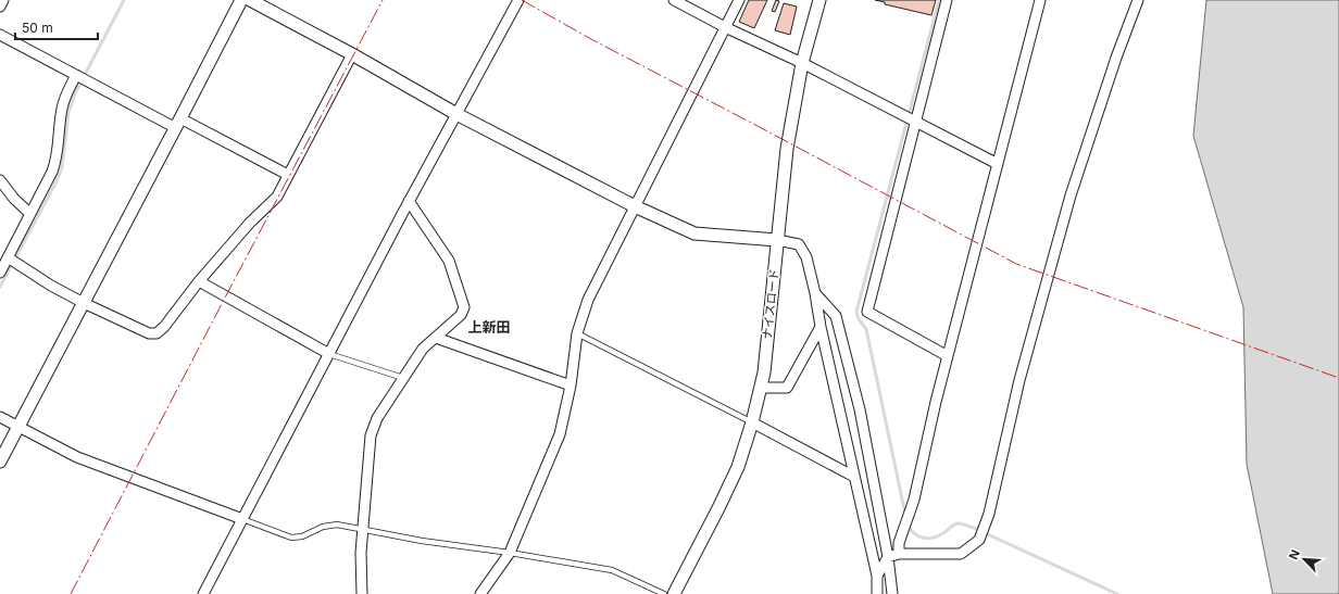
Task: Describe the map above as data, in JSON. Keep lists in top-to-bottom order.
{
  "streets": {
    "street": ["ナイスロード"]
  },
  "districts": ["上新田"],
  "scale_bar": "50 m",
  "north": "top left"
}
